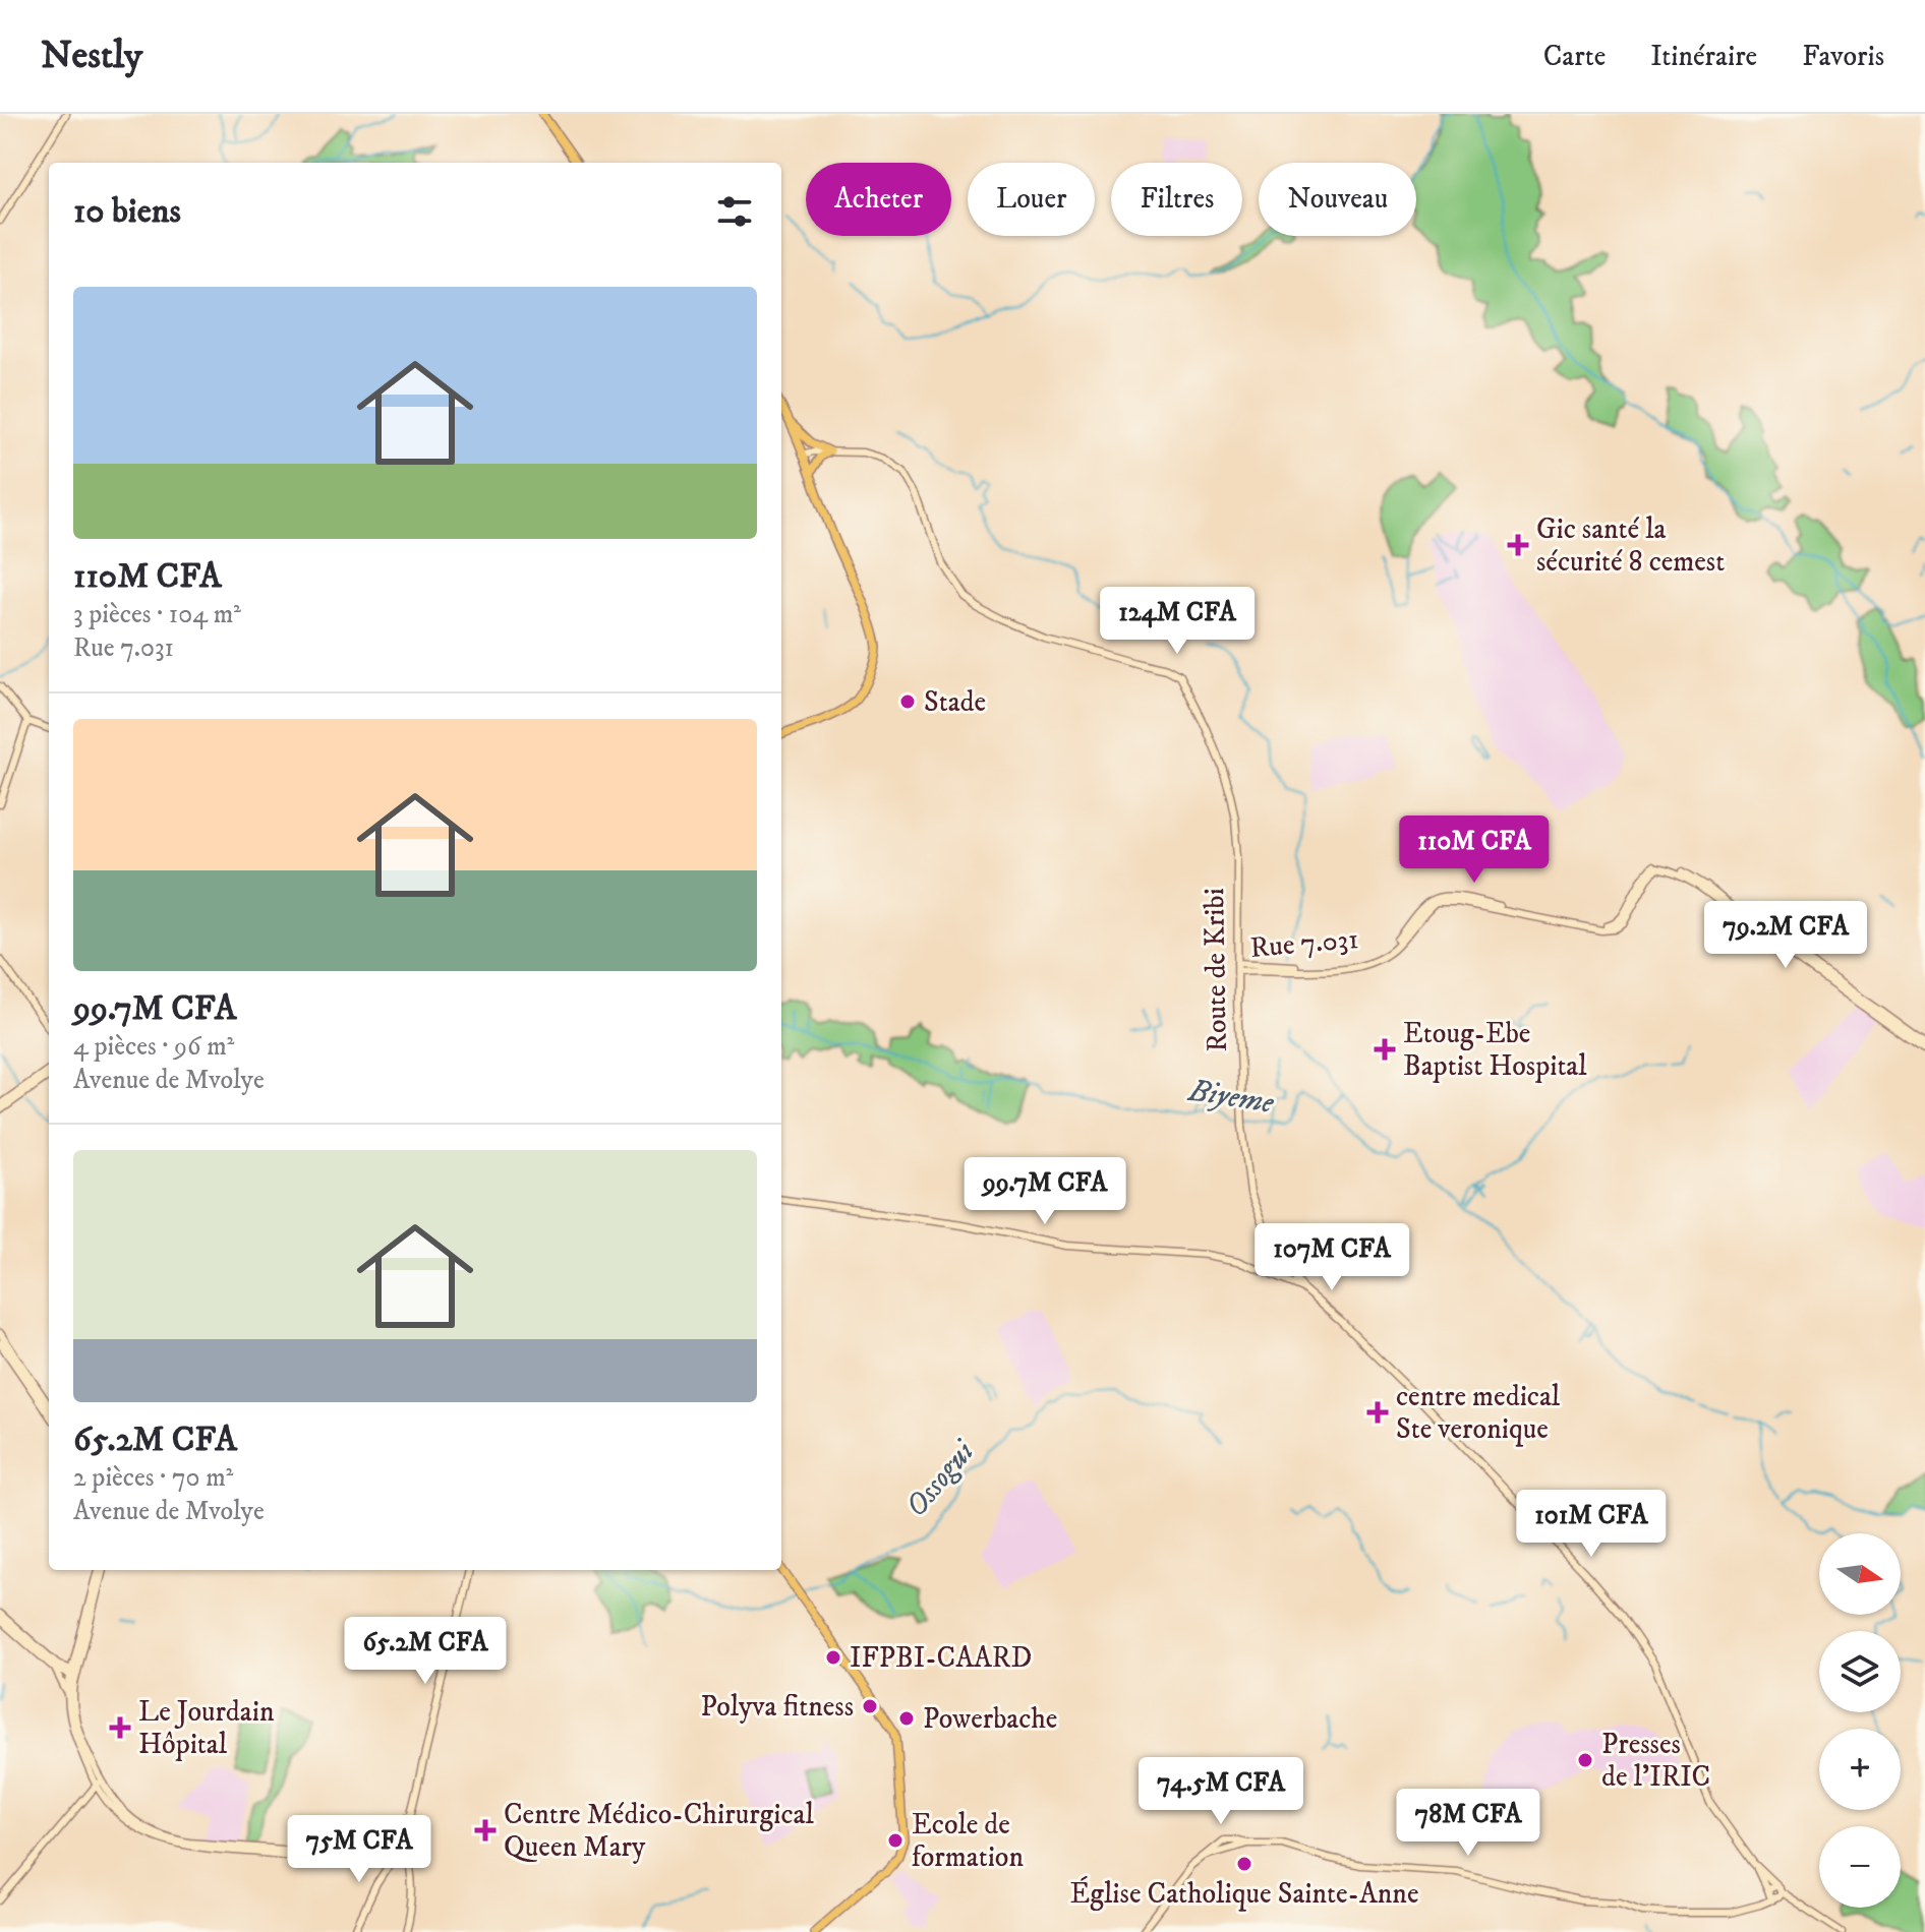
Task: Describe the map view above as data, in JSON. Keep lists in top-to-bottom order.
{
  "streets": {
    "main road": ["Rue 7.031", "Route de Kribi"]
  },
  "crossings": [
    ["Rue 7.031", "Route de Kribi"]
  ],
  "water": ["Biyeme", "Ossogui"],
  "places": {
    "health": [
      "Gic santé la sécurité 8 cemest",
      "Etoug-Ebe Baptist Hospital",
      "centre medical Ste veronique",
      "Le Jourdain Hôpital",
      "Centre Médico-Chirurgical Queen Mary"
    ],
    "other": [
      "Stade",
      "IFPBI-CAARD",
      "Polyva fitness",
      "Powerbache",
      "Presses de l'IRIC",
      "Ecole de formation",
      "Église Catholique Sainte-Anne"
    ]
  },
  "north": "right",
  "page": {
    "header": "Nestly",
    "nav": ["Carte", "Itinéraire", "Favoris"],
    "chip": [
      "Acheter",
      "Louer",
      "Filtres",
      "Nouveau"
    ],
    "heading": "10 biens",
    "list": [
      {
        "name": "110M CFA",
        "note": "3 pièces · 104 m² · Rue 7.031"
      },
      {
        "name": "99.7M CFA",
        "note": "4 pièces · 96 m² · Avenue de Mvolye"
      },
      {
        "name": "65.2M CFA",
        "note": "2 pièces · 70 m² · Avenue de Mvolye"
      }
    ],
    "price": [
      "124M CFA",
      "110M CFA",
      "79.2M CFA",
      "99.7M CFA",
      "107M CFA",
      "101M CFA",
      "65.2M CFA",
      "74.5M CFA",
      "78M CFA",
      "75M CFA"
    ],
    "map_buttons": ["+", "−"]
  }
}
